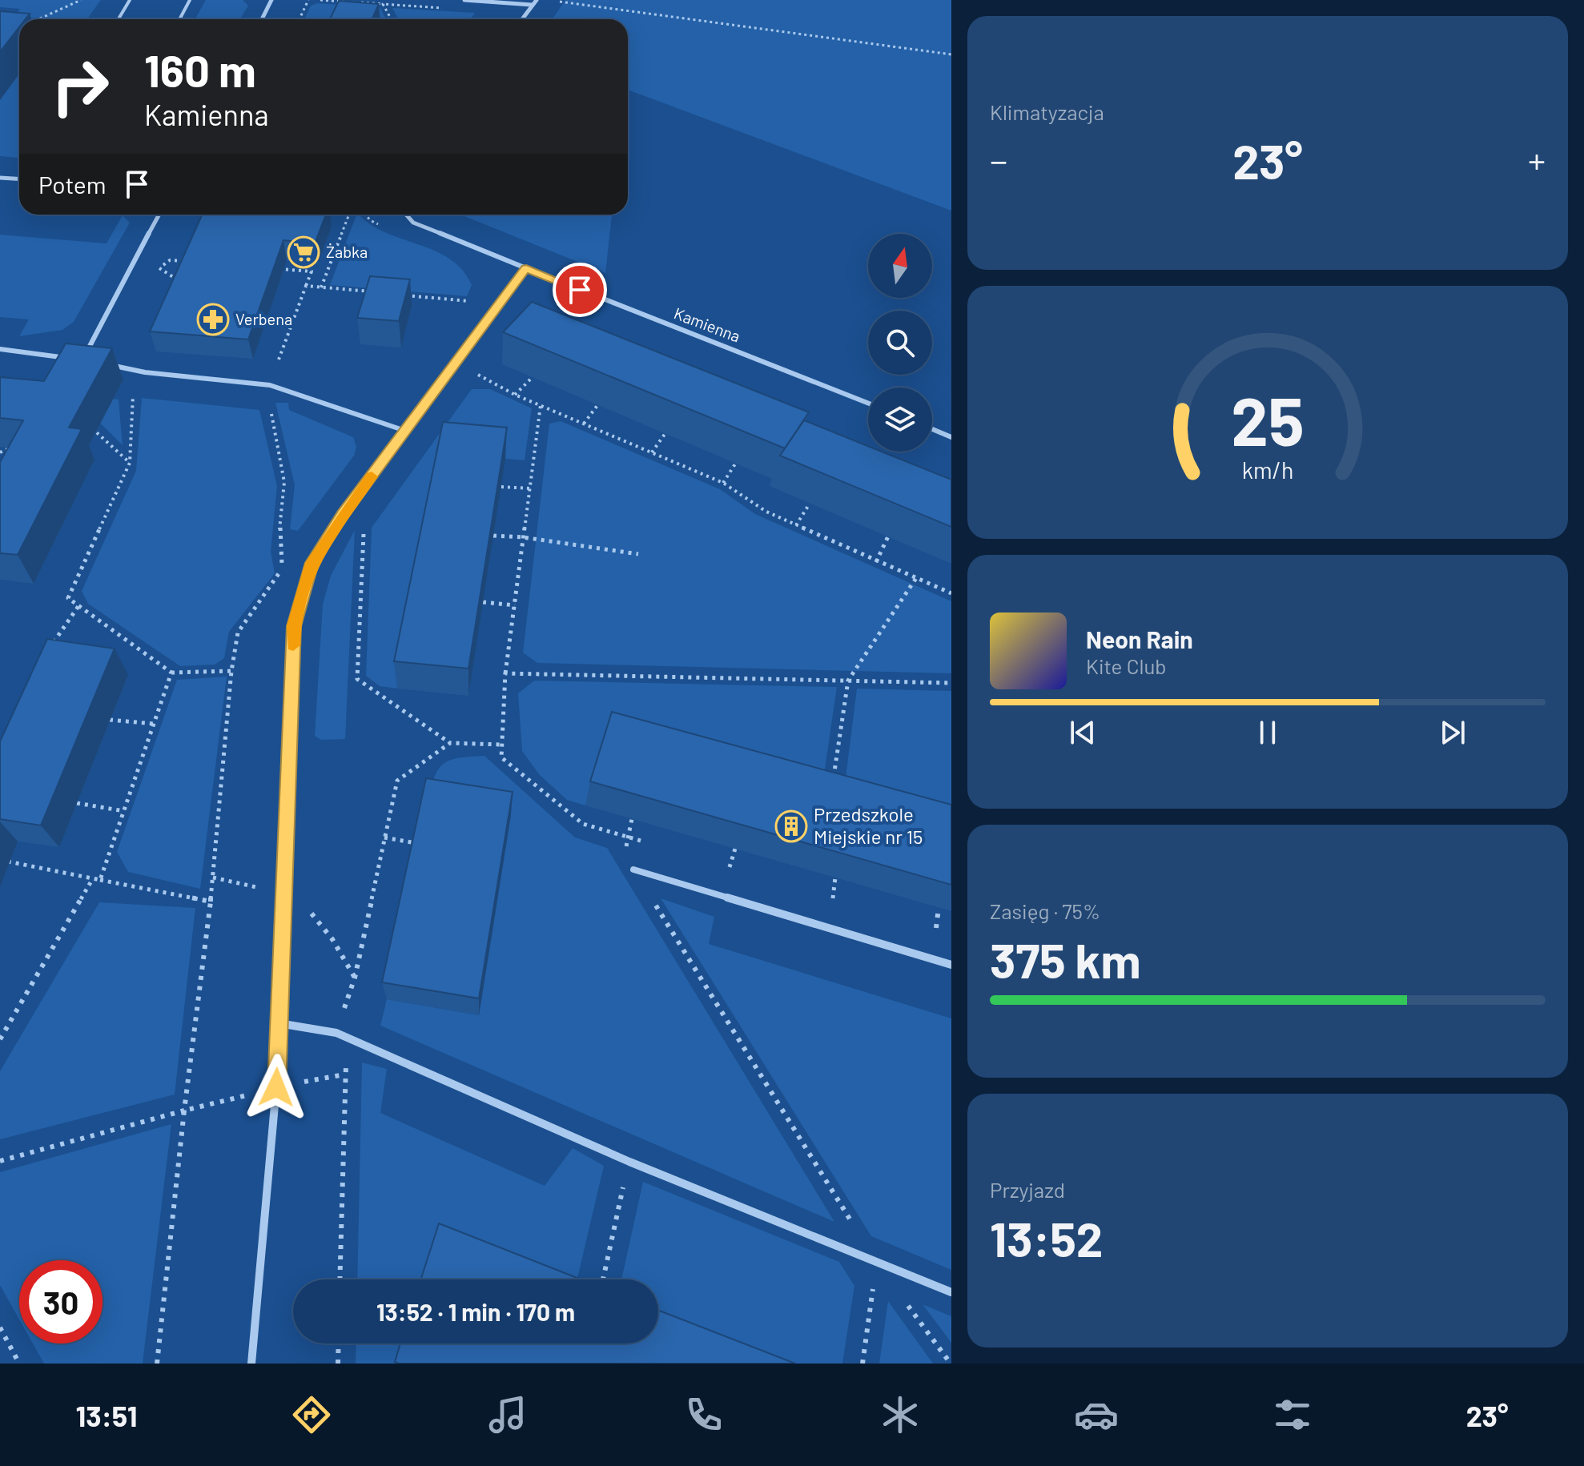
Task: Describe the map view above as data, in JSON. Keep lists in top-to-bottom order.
{
  "streets": {
    "street": ["Kamienna"]
  },
  "places": {
    "supermarket": ["Żabka"],
    "pharmacy": ["Verbena"],
    "building": ["Przedszkole Miejskie nr 15"]
  },
  "north": "top",
  "page": {
    "tile": [
      "Klimatyzacja",
      ["Zasięg · 75%", "375 km"],
      ["Przyjazd", "13:52"]
    ],
    "turn": ["160 m", "Kamienna"],
    "heat": ["−", "23°", "+"],
    "then": "Potem",
    "song": ["Neon Rain", "Kite Club"],
    "limit": "30",
    "trip": "13:52 · 1 min · 170 m",
    "tabs": ["13:51", "23°"],
    "gauge": ["25", "km/h"]
  }
}
